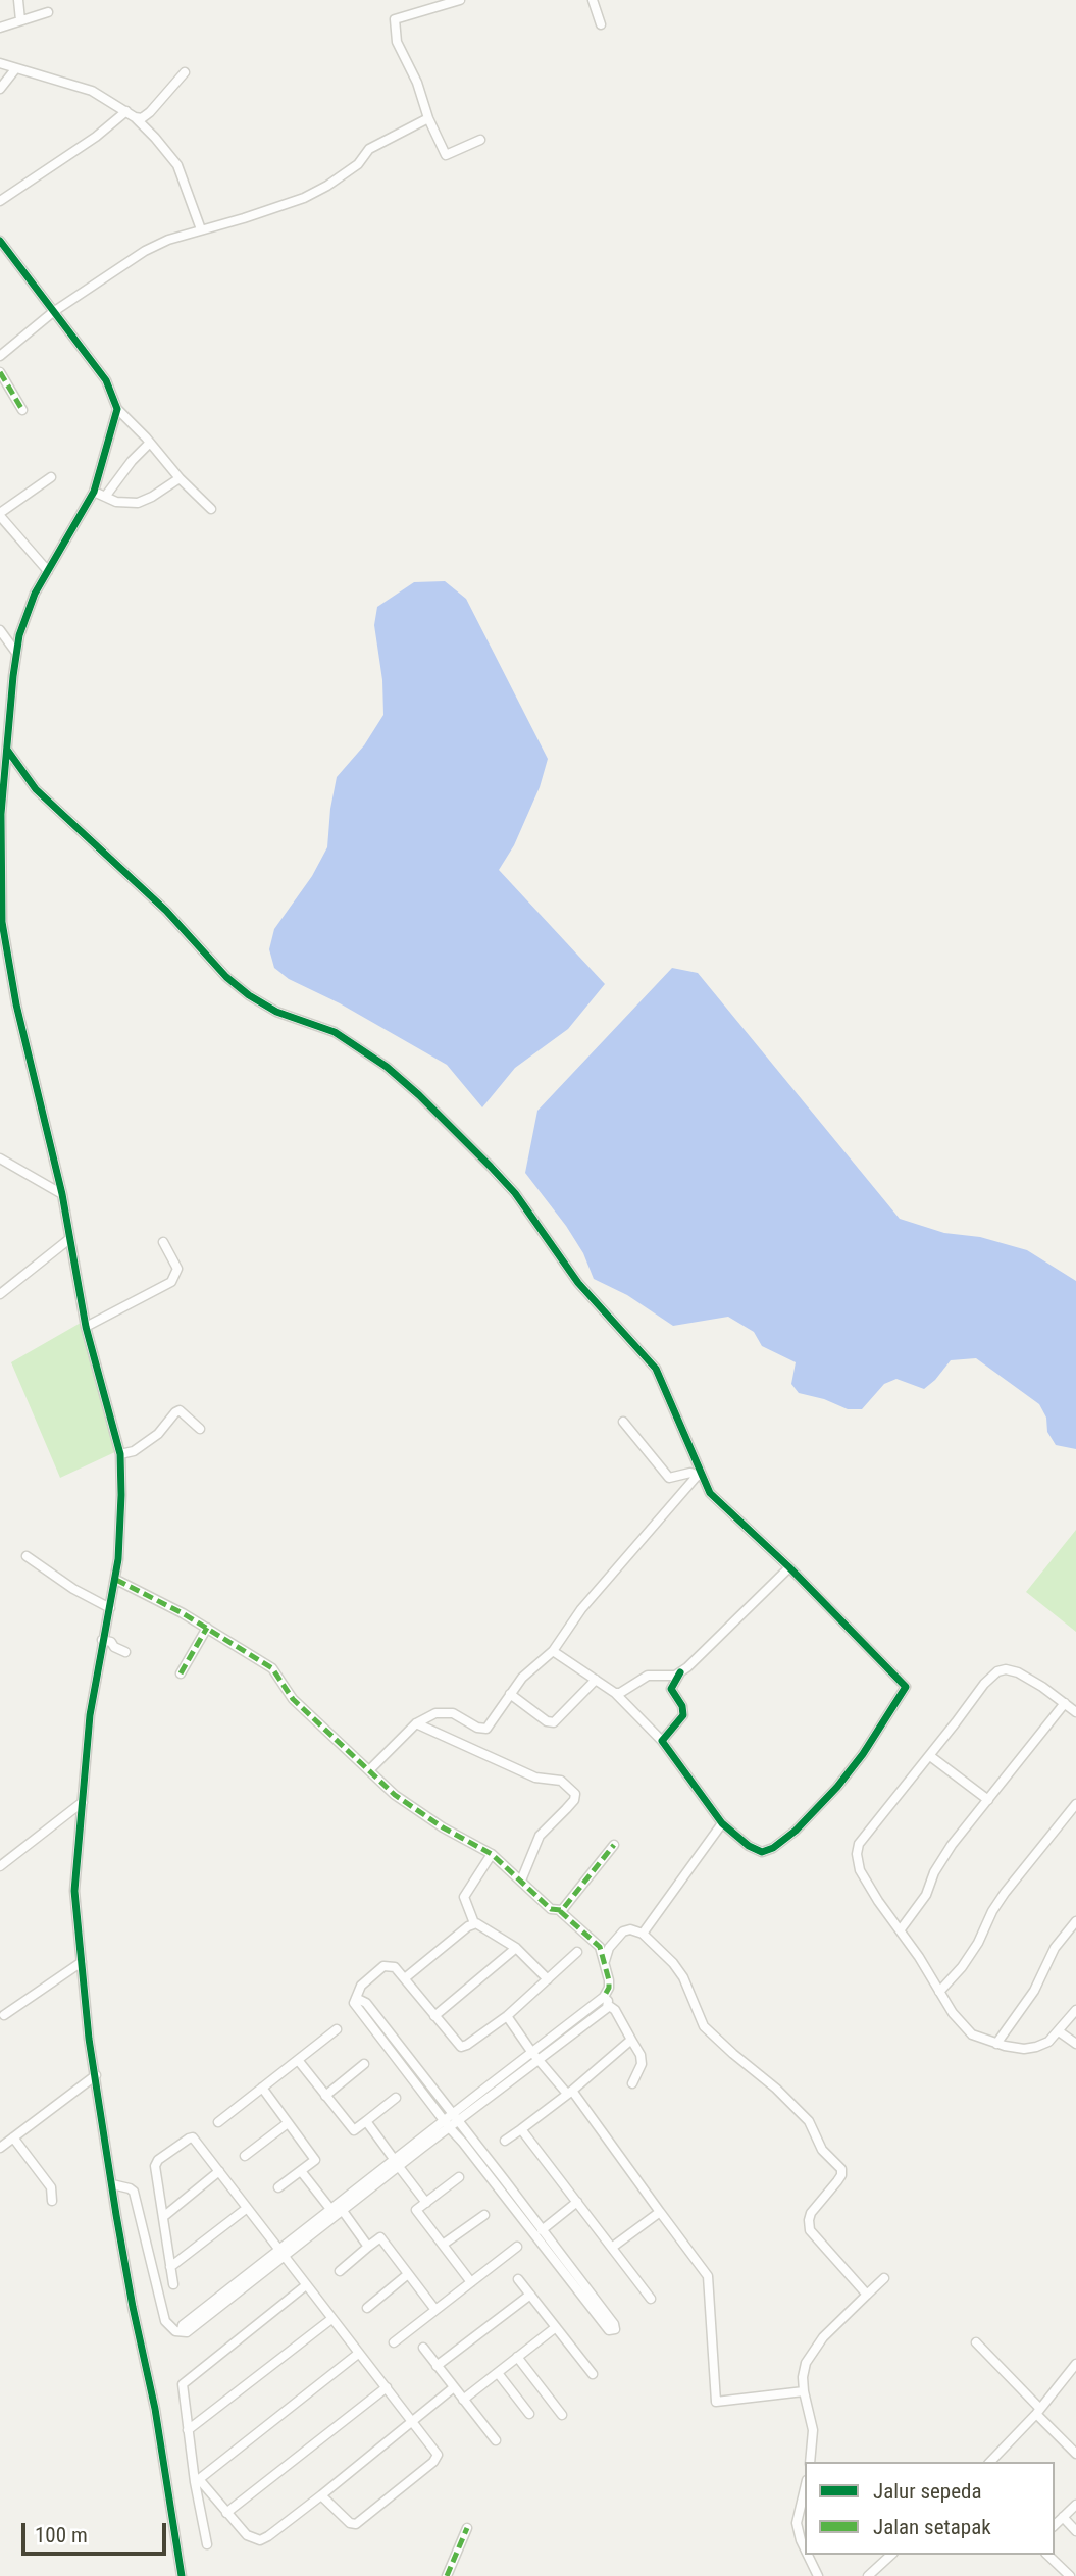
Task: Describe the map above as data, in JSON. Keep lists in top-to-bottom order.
{
  "legend": ["Jalur sepeda", "Jalan setapak"],
  "scale_bar": "100 m"
}
